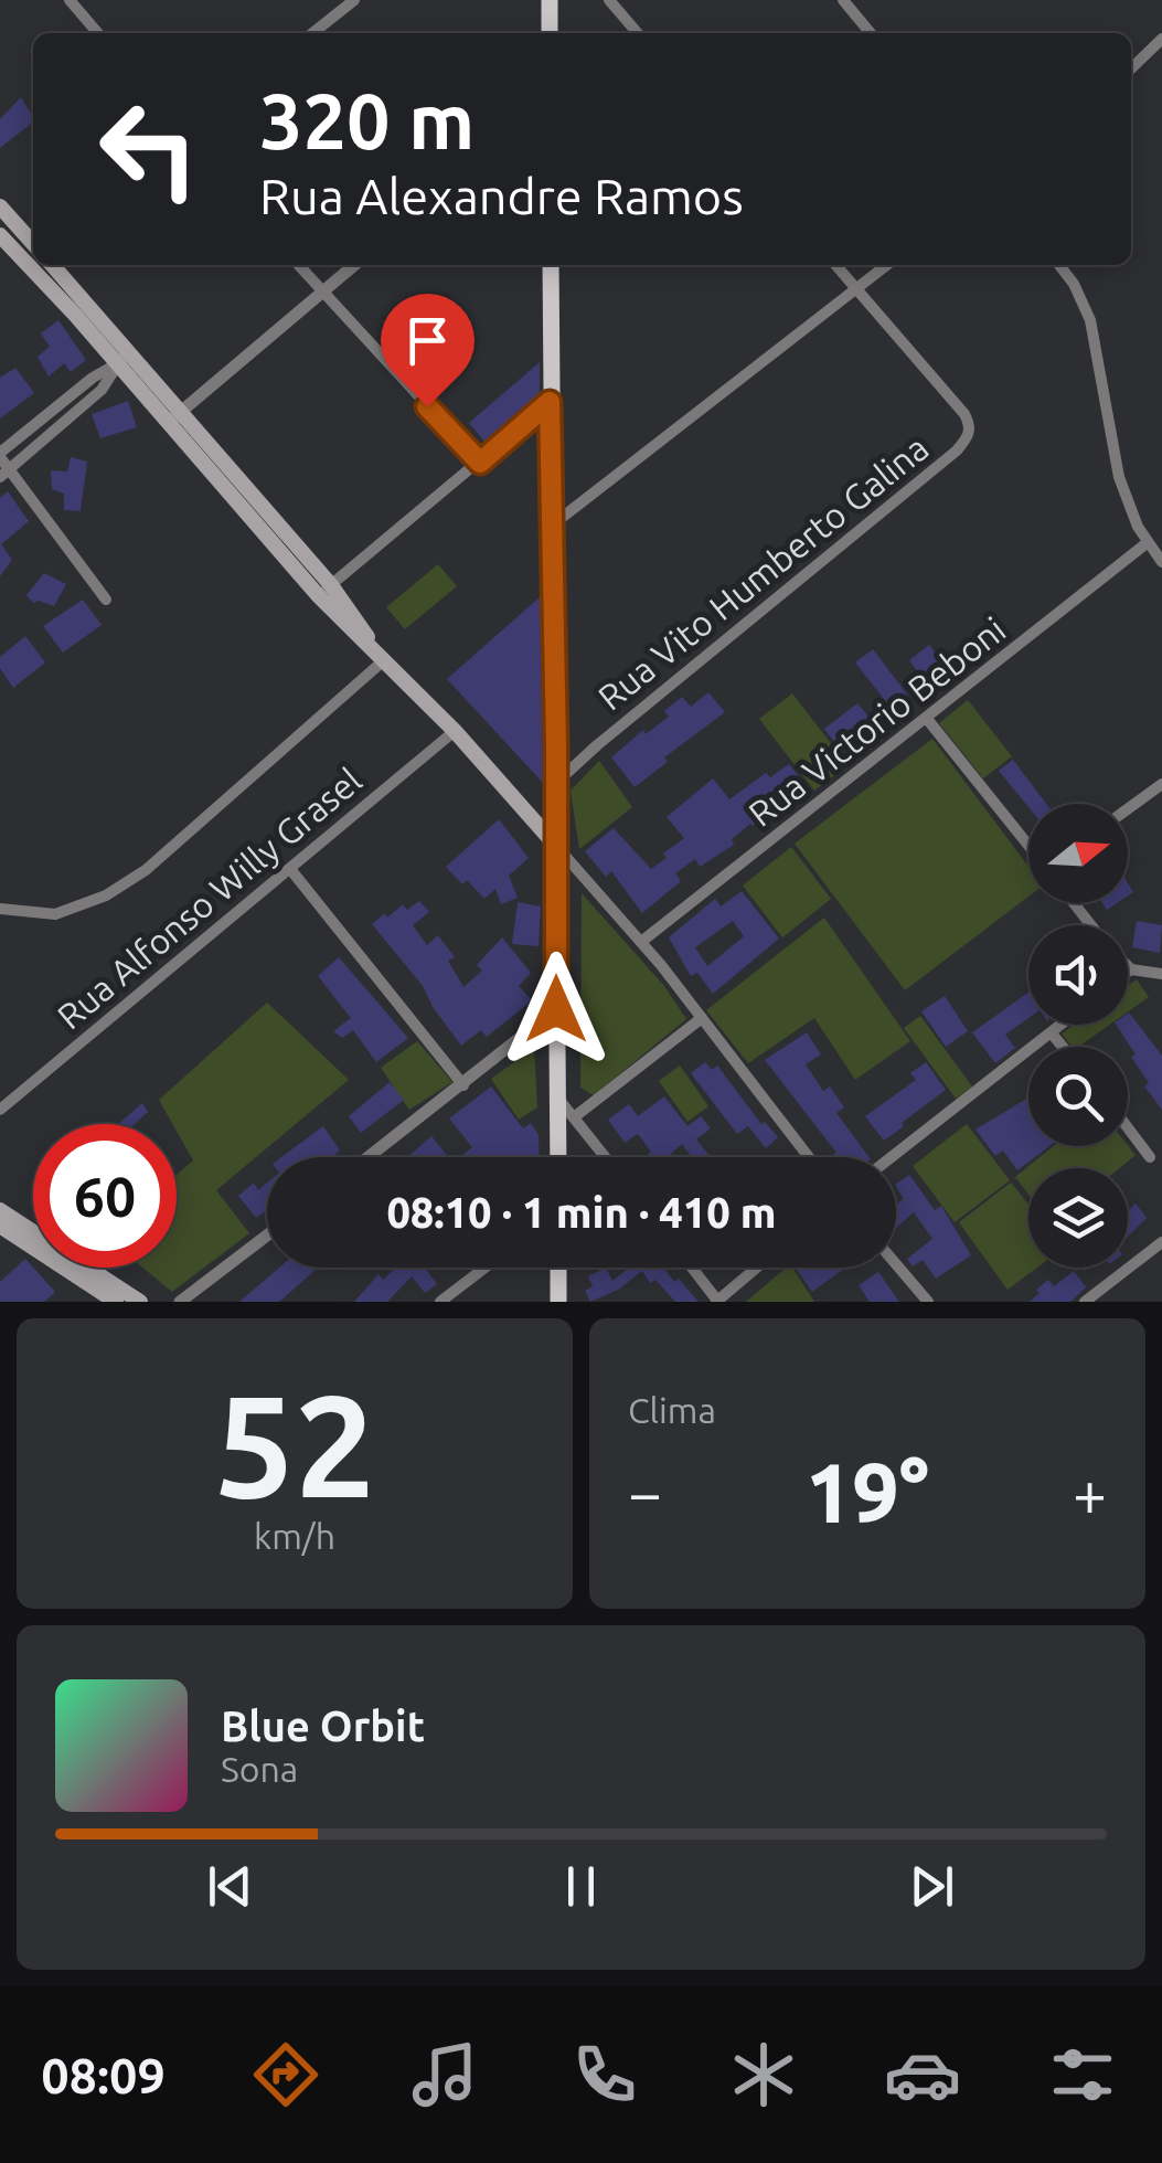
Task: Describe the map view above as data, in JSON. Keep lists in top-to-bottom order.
{
  "streets": {
    "street": ["Rua Vito Humberto Galina", "Rua Victorio Beboni", "Rua Alfonso Willy Grasel"]
  },
  "north": "right",
  "page": {
    "turn": ["320 m", "Rua Alexandre Ramos"],
    "limit": "60",
    "trip": "08:10 · 1 min · 410 m",
    "tile": [
      ["52", "km/h"],
      "Clima"
    ],
    "heat": ["−", "19°", "+"],
    "song": ["Blue Orbit", "Sona"],
    "tabs": "08:09"
  }
}
